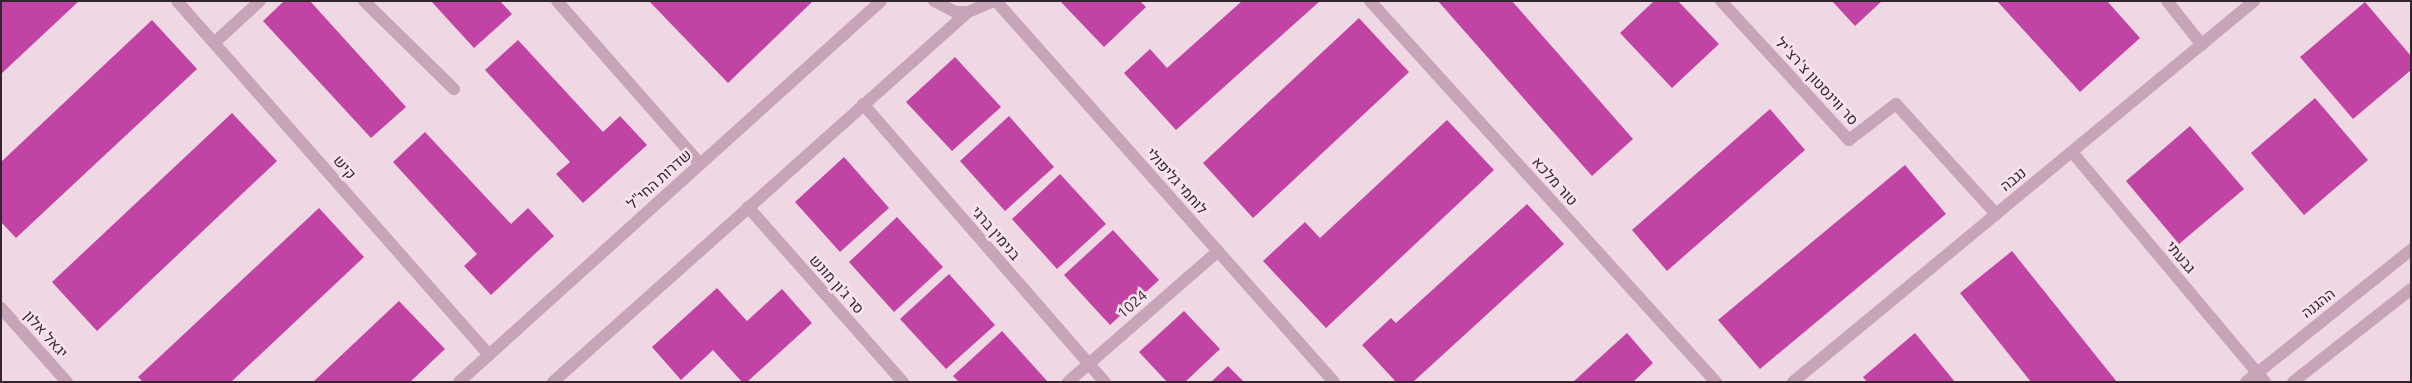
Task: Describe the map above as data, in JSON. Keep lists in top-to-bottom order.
{
  "streets": {
    "street": [
      "סר ווינסטון צ'רצ'יל",
      "קיש",
      "שדרות החי\"ל",
      "נגבה",
      "לוחמי גליפולי",
      "טור מלכא",
      "בנימין ברגי",
      "גבעתי",
      "סר ג'ון מונש",
      "ההגנה",
      "1024",
      "יגאל אלון"
    ]
  },
  "crossings": [
    ["סר ווינסטון צ'רצ'יל", "נגבה"],
    ["קיש", "שדרות החי\"ל"],
    ["נגבה", "גבעתי"],
    ["לוחמי גליפולי", "1024"],
    ["בנימין ברגי", "1024"],
    ["גבעתי", "ההגנה"]
  ]
}
